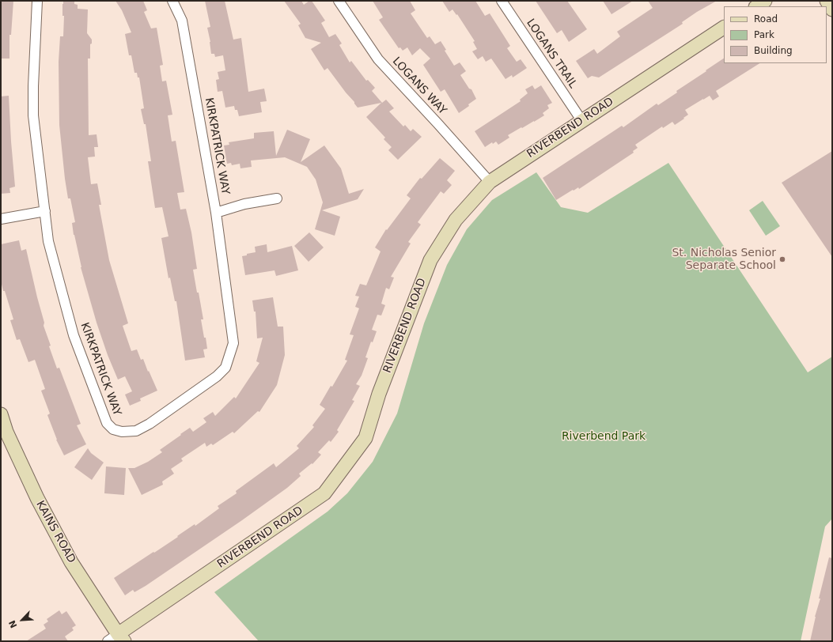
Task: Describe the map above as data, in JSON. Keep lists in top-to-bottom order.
{
  "streets": {
    "street": [
      "LOGANS TRAIL",
      "LOGANS WAY",
      "RIVERBEND ROAD",
      "KIRKPATRICK WAY",
      "KAINS ROAD"
    ]
  },
  "crossings": [
    ["LOGANS TRAIL", "RIVERBEND ROAD"],
    ["LOGANS WAY", "RIVERBEND ROAD"],
    ["RIVERBEND ROAD", "KAINS ROAD"]
  ],
  "parks": ["Riverbend Park"],
  "places": ["St. Nicholas Senior Separate School"],
  "legend": ["Road", "Park", "Building"],
  "north": "bottom left"
}
